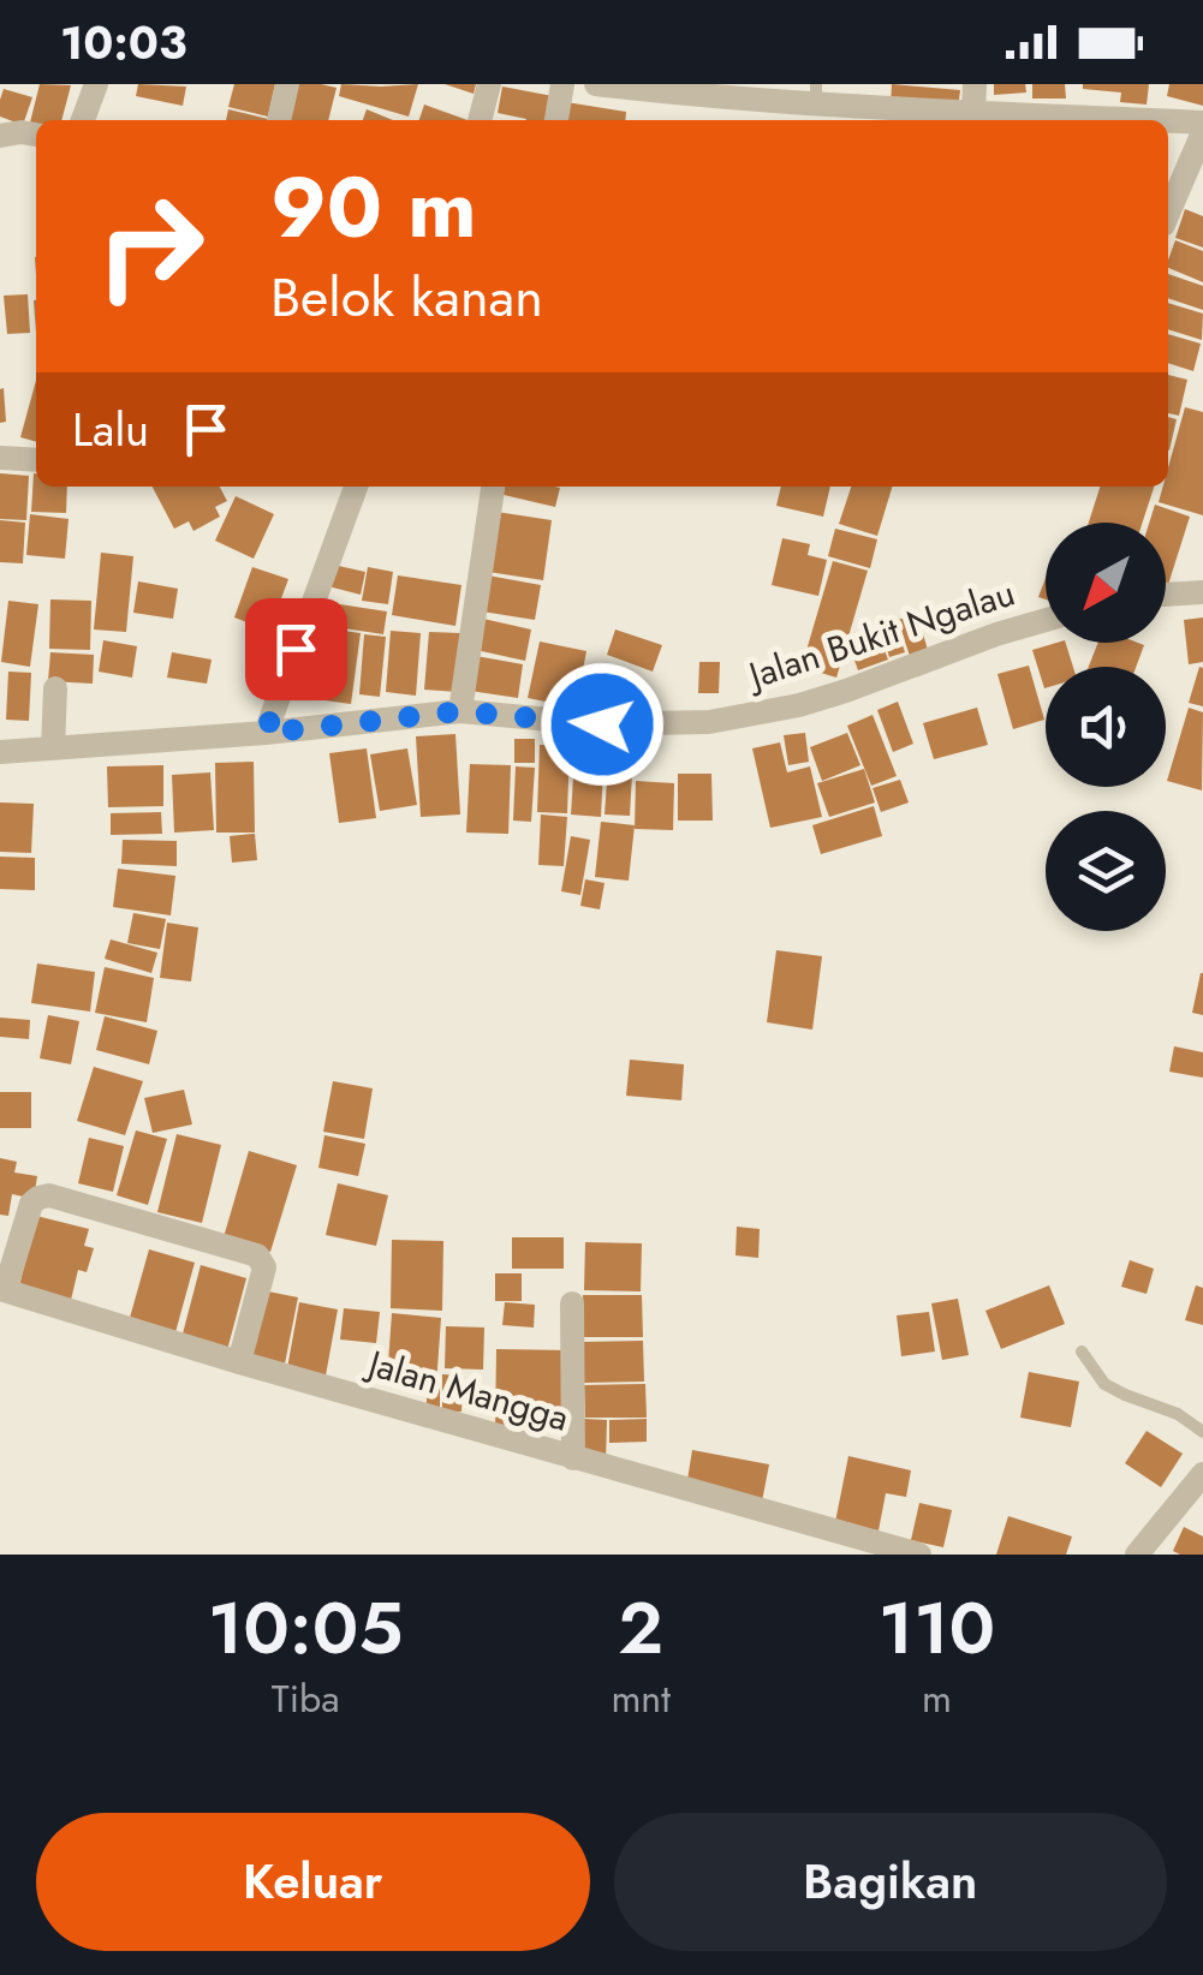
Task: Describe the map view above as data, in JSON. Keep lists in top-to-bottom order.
{
  "streets": {
    "street": ["Jalan Bukit Ngalau", "Jalan Mangga"]
  },
  "north": "bottom left",
  "page": {
    "status": "10:03",
    "turn": ["90 m", "Belok kanan"],
    "then": "Lalu",
    "eta": [
      "10:05",
      "Tiba",
      "2",
      "mnt",
      "110",
      "m"
    ],
    "buttons": ["Keluar", "Bagikan"]
  }
}
